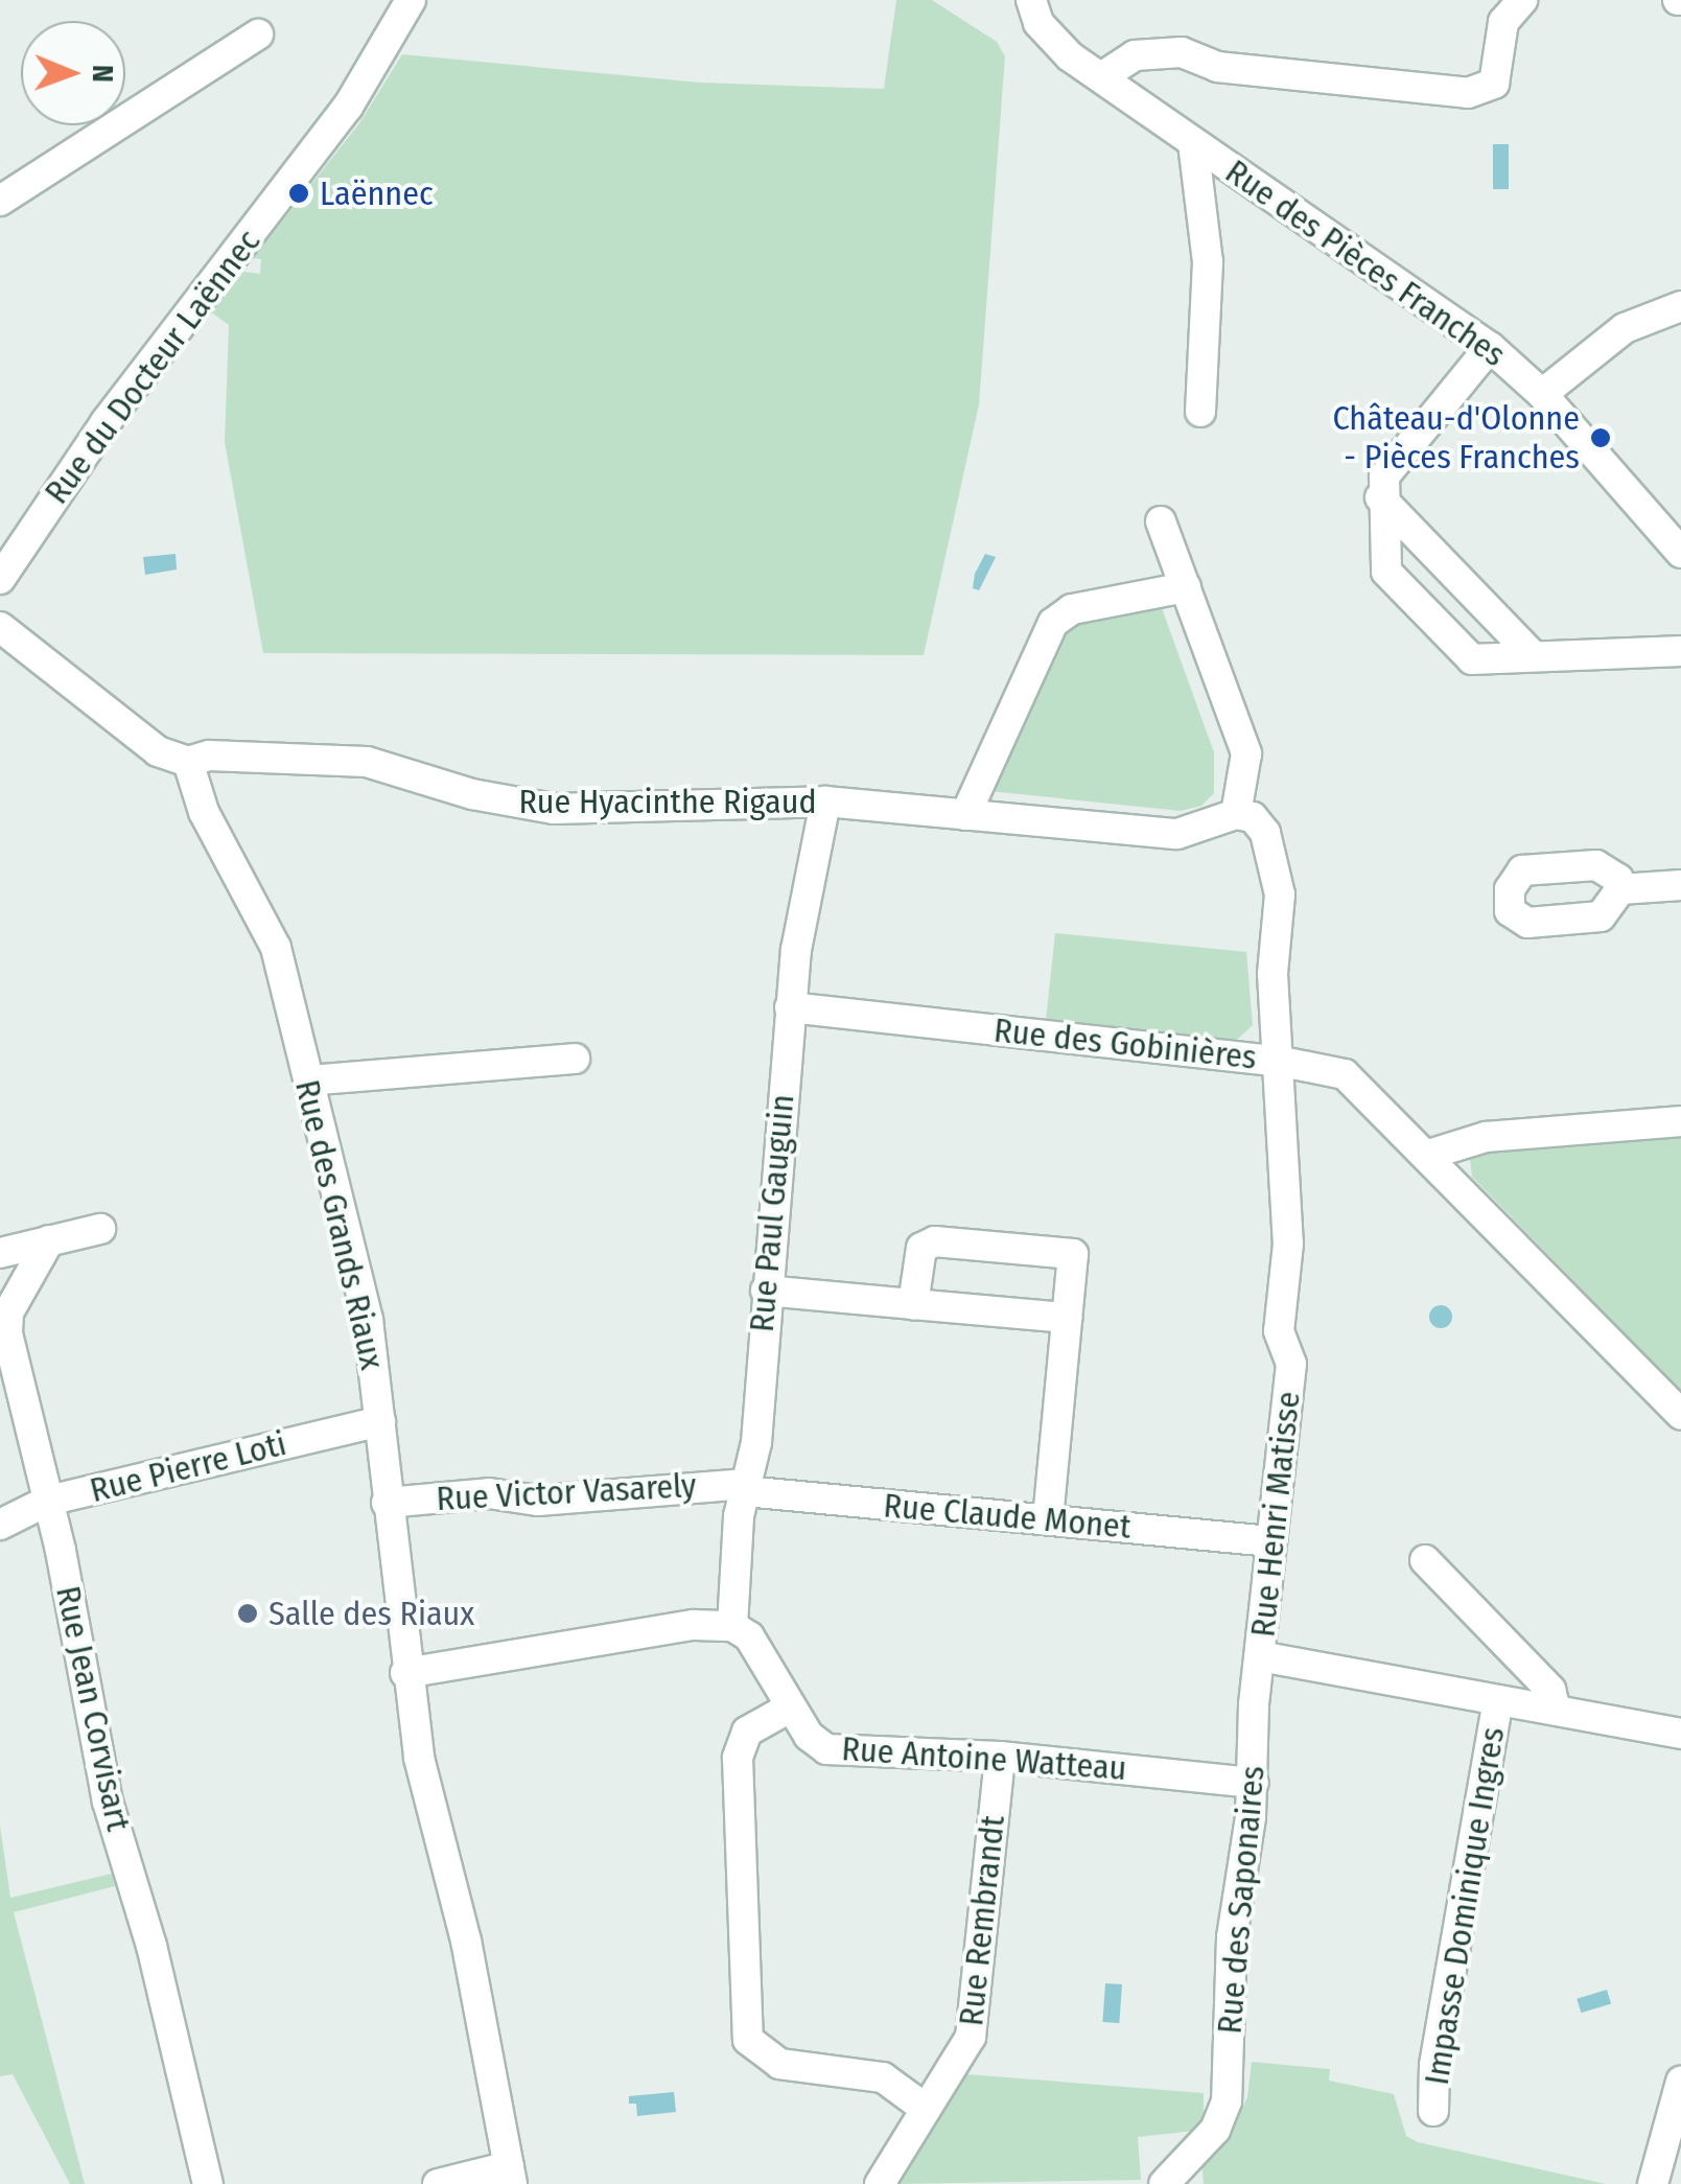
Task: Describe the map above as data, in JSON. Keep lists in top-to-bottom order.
{
  "streets": {
    "street": [
      "Rue des Pièces Franches",
      "Rue du Docteur Laënnec",
      "Rue Hyacinthe Rigaud",
      "Rue des Gobinières",
      "Rue Paul Gauguin",
      "Rue des Grands Riaux",
      "Rue Pierre Loti",
      "Rue Victor Vasarely",
      "Rue Henri Matisse",
      "Rue Claude Monet",
      "Rue Jean Corvisart",
      "Rue Antoine Watteau",
      "Rue des Saponaires",
      "Impasse Dominique Ingres",
      "Rue Rembrandt"
    ]
  },
  "crossings": [
    ["Rue Hyacinthe Rigaud", "Rue Paul Gauguin"],
    ["Rue Hyacinthe Rigaud", "Rue des Grands Riaux"],
    ["Rue des Gobinières", "Rue Paul Gauguin"],
    ["Rue des Gobinières", "Rue Henri Matisse"],
    ["Rue Paul Gauguin", "Rue Victor Vasarely"],
    ["Rue Paul Gauguin", "Rue Claude Monet"],
    ["Rue Paul Gauguin", "Rue Antoine Watteau"],
    ["Rue des Grands Riaux", "Rue Pierre Loti"],
    ["Rue des Grands Riaux", "Rue Victor Vasarely"],
    ["Rue Pierre Loti", "Rue Jean Corvisart"],
    ["Rue Victor Vasarely", "Rue Claude Monet"],
    ["Rue Henri Matisse", "Rue Claude Monet"],
    ["Rue Henri Matisse", "Rue des Saponaires"],
    ["Rue Antoine Watteau", "Rue des Saponaires"],
    ["Rue Antoine Watteau", "Rue Rembrandt"]
  ],
  "places": ["Laënnec", "Château-d'Olonne - Pièces Franches", "Salle des Riaux"],
  "north": "right"
}
